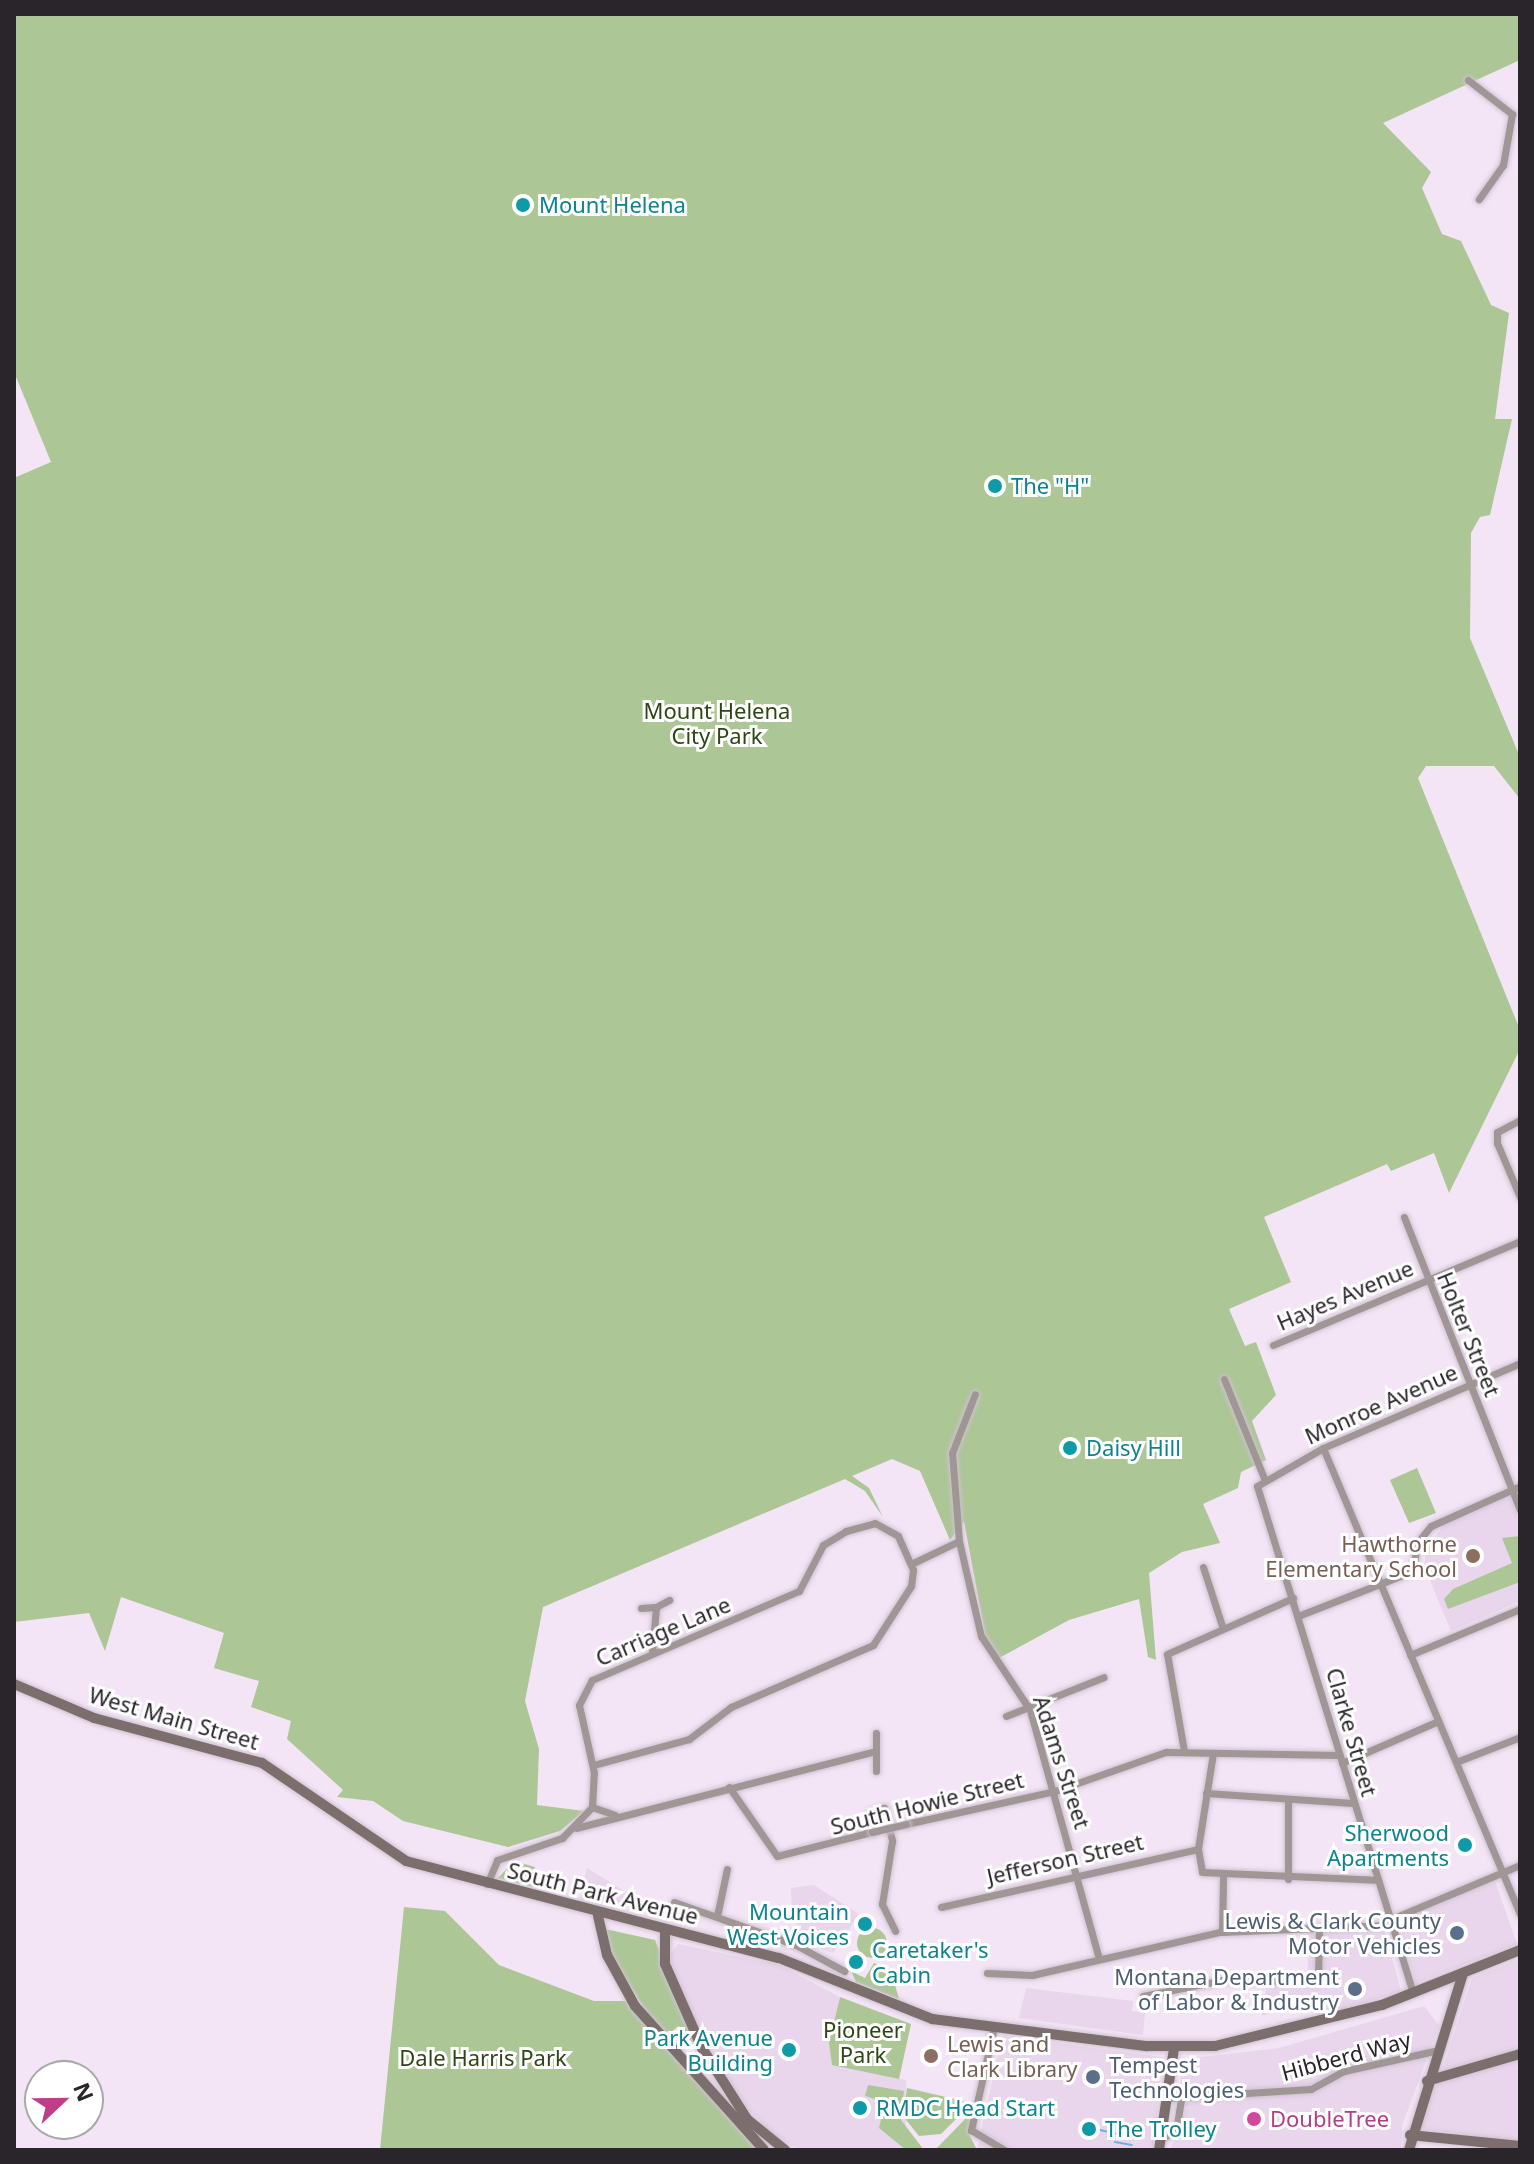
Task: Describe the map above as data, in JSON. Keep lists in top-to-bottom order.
{
  "streets": {
    "street": [
      "Hayes Avenue",
      "Holter Street",
      "Monroe Avenue",
      "Carriage Lane",
      "West Main Street",
      "Clarke Street",
      "Adams Street",
      "South Howie Street",
      "Jefferson Street",
      "South Park Avenue",
      "Hibberd Way"
    ]
  },
  "crossings": [
    ["Hayes Avenue", "Holter Street"],
    ["Holter Street", "Monroe Avenue"],
    ["Monroe Avenue", "Clarke Street"],
    ["West Main Street", "South Park Avenue"],
    ["Clarke Street", "South Park Avenue"],
    ["Adams Street", "South Howie Street"],
    ["Adams Street", "Jefferson Street"]
  ],
  "parks": ["Mount Helena City Park", "Pioneer Park", "Dale Harris Park"],
  "places": [
    "Mount Helena",
    "The \"H\"",
    "Daisy Hill",
    "Hawthorne Elementary School",
    "Sherwood Apartments",
    "Mountain West Voices",
    "Lewis & Clark County Motor Vehicles",
    "Caretaker's Cabin",
    "Montana Department of Labor & Industry",
    "Park Avenue Building",
    "Lewis and Clark Library",
    "Tempest Technologies",
    "RMDC Head Start",
    "DoubleTree",
    "The Trolley"
  ],
  "north": "right"
}
